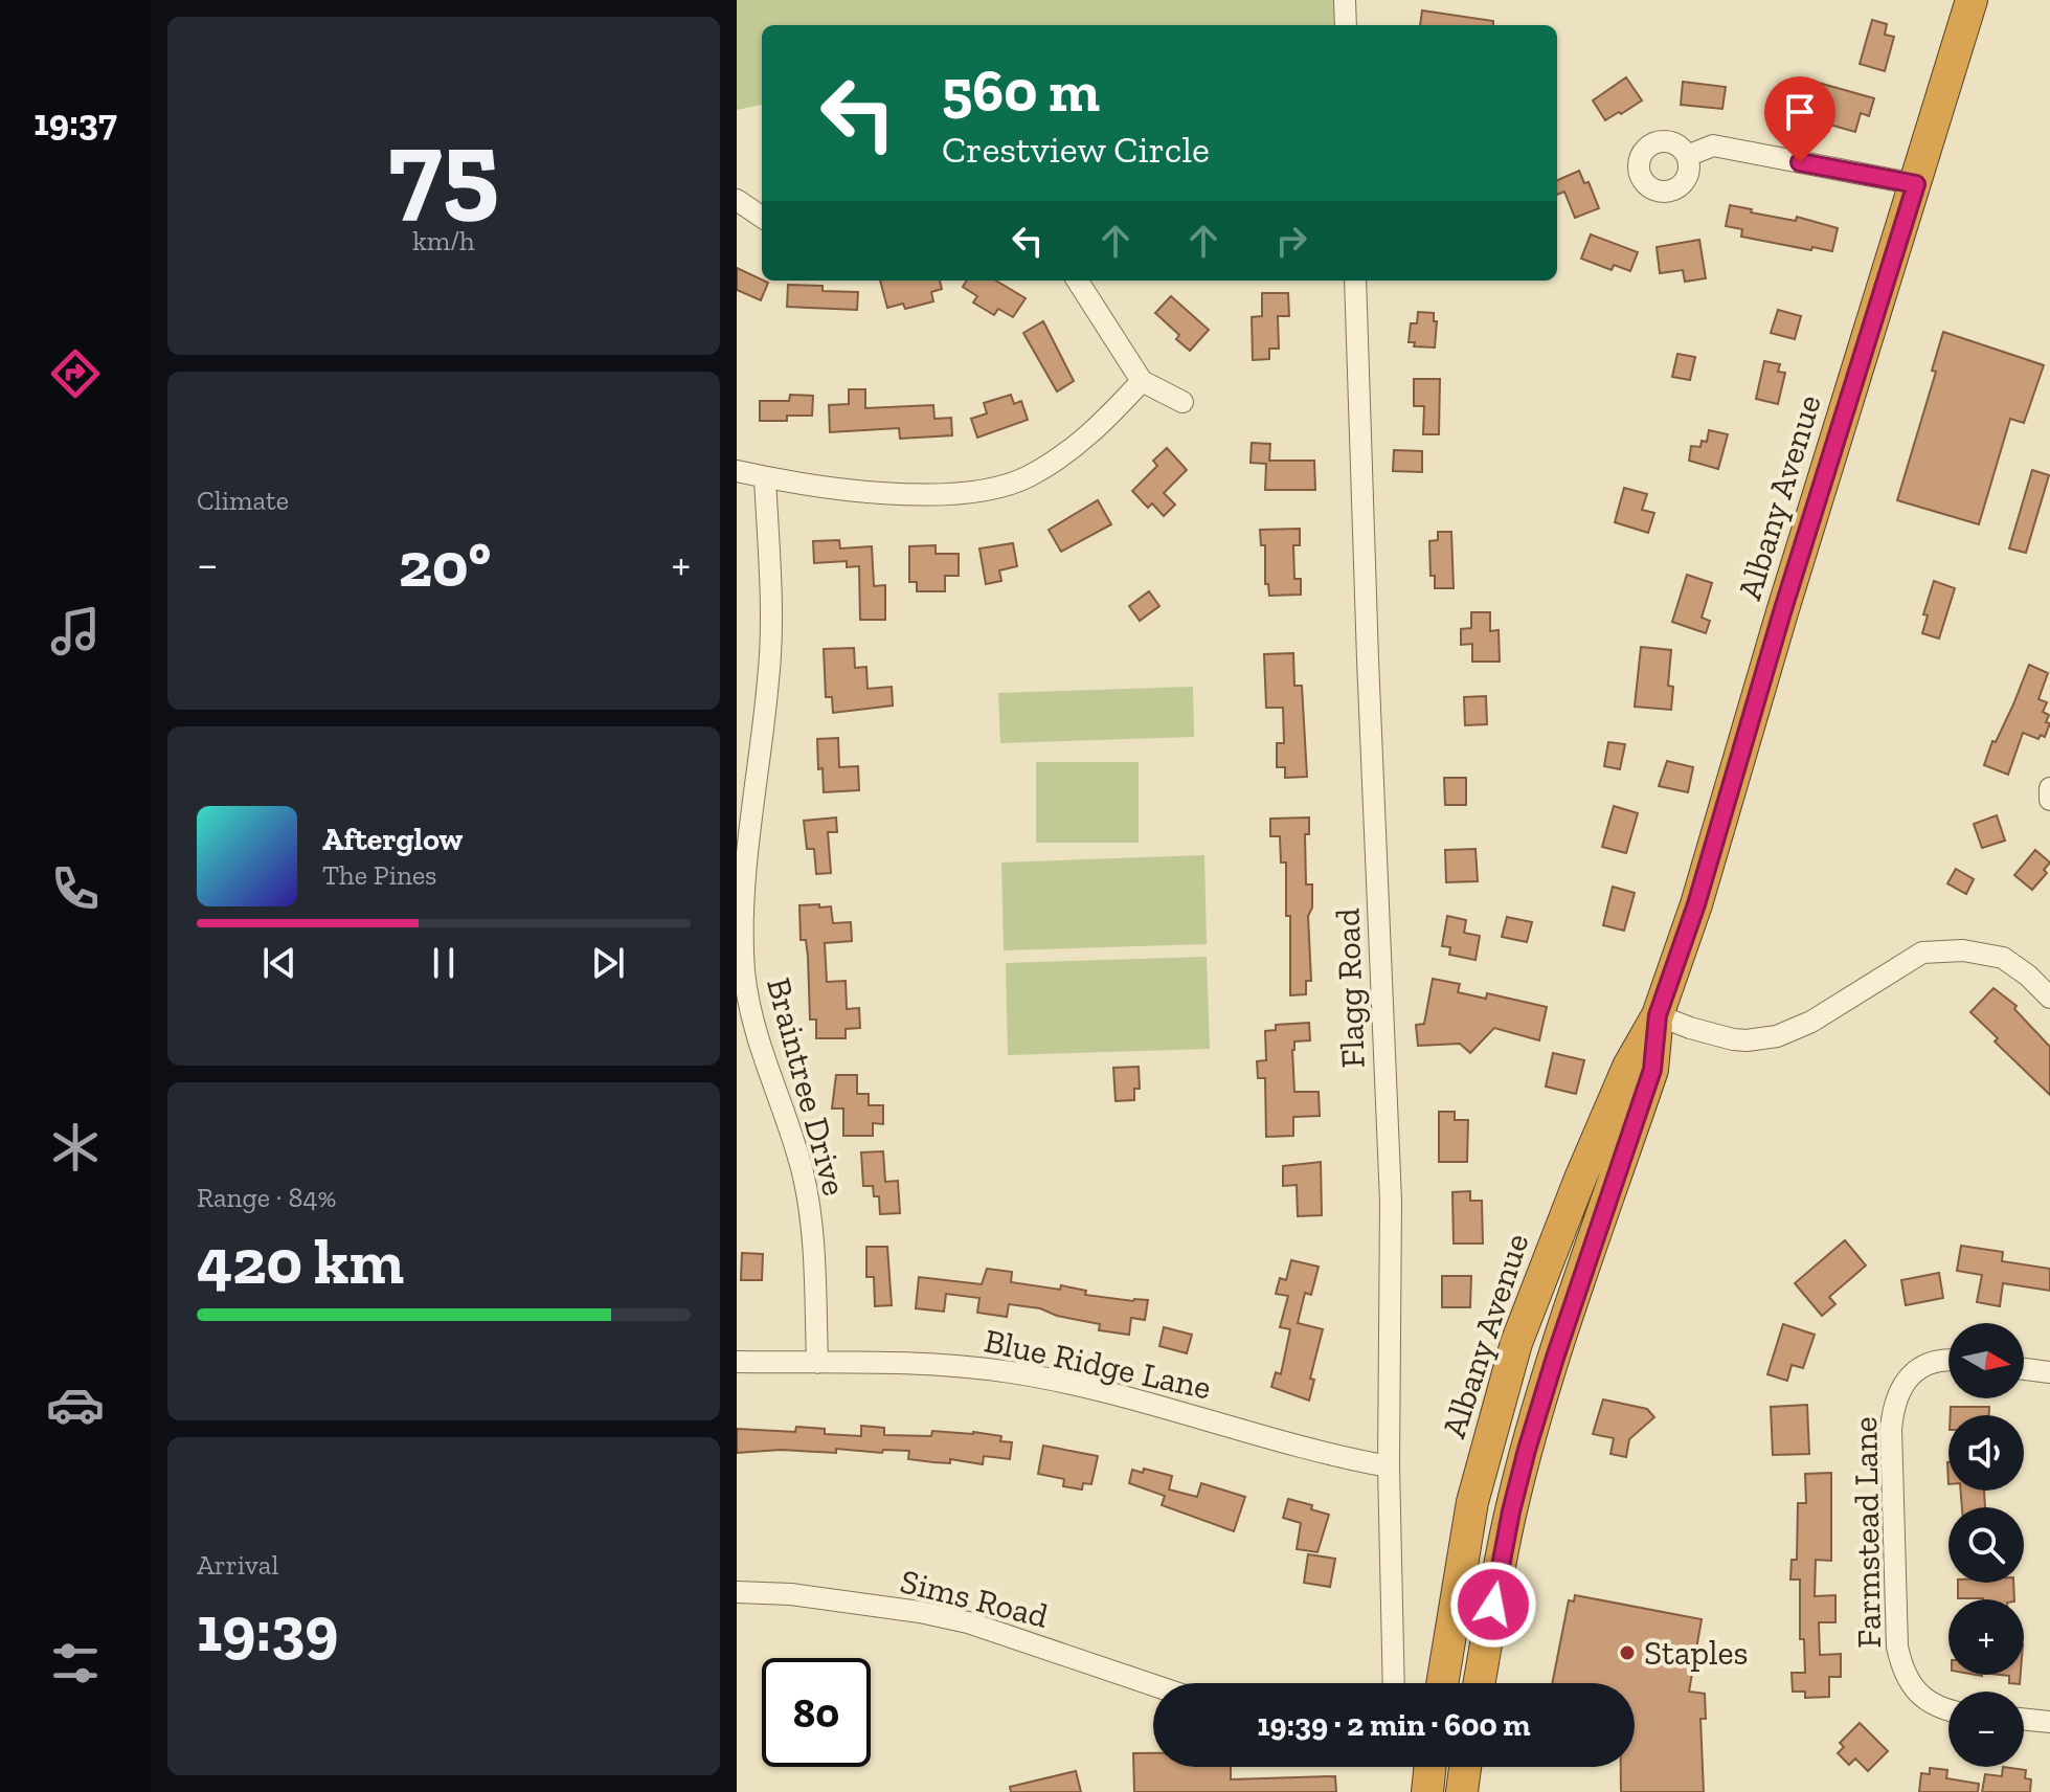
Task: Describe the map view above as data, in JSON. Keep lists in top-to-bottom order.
{
  "streets": {
    "highway": ["Albany Avenue"],
    "street": [
      "Flagg Road",
      "Braintree Drive",
      "Blue Ridge Lane",
      "Farmstead Lane",
      "Sims Road"
    ]
  },
  "crossings": [
    ["Flagg Road", "Blue Ridge Lane"],
    ["Braintree Drive", "Blue Ridge Lane"]
  ],
  "places": ["Staples"],
  "north": "right",
  "page": {
    "tabs": "19:37",
    "tile": [
      ["75", "km/h"],
      "Climate",
      ["Range · 84%", "420 km"],
      ["Arrival", "19:39"]
    ],
    "turn": ["560 m", "Crestview Circle"],
    "heat": ["−", "20°", "+"],
    "song": ["Afterglow", "The Pines"],
    "map_buttons": ["+", "−"],
    "limit": "80",
    "trip": "19:39 · 2 min · 600 m"
  }
}
